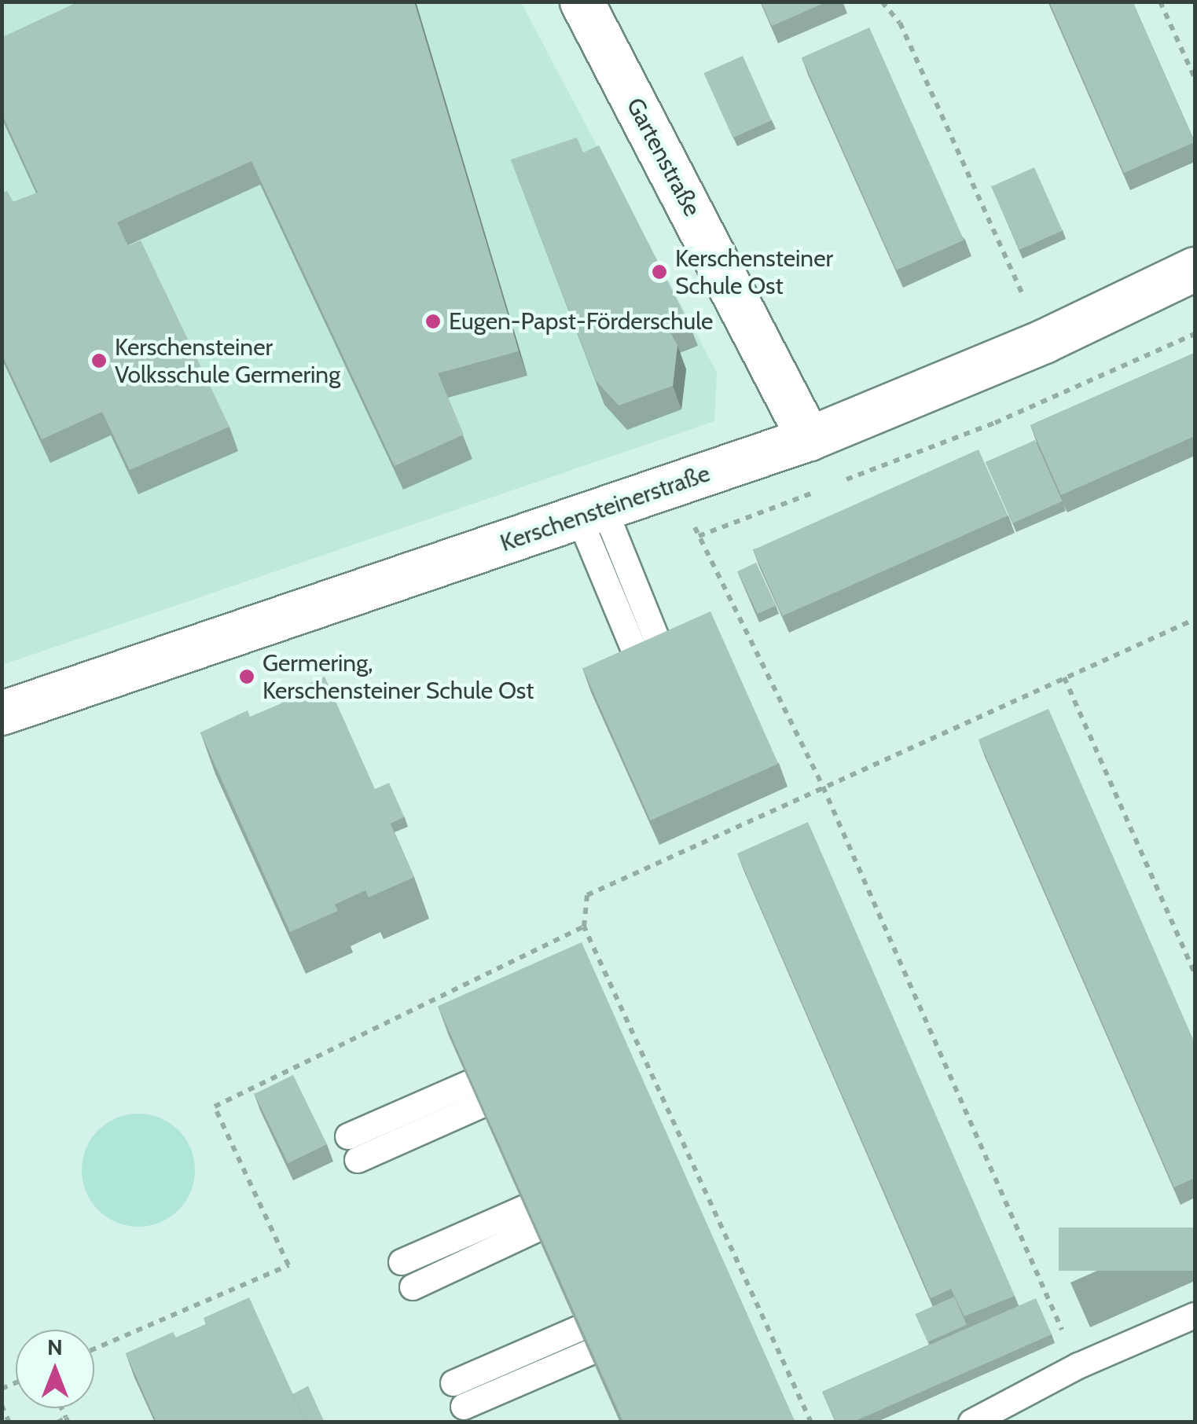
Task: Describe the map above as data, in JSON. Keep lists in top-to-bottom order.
{
  "streets": {
    "street": ["Gartenstraße", "Kerschensteinerstraße"]
  },
  "crossings": [
    ["Gartenstraße", "Kerschensteinerstraße"]
  ],
  "places": [
    "Kerschensteiner Schule Ost",
    "Eugen-Papst-Förderschule",
    "Kerschensteiner Volksschule Germering",
    "Germering, Kerschensteiner Schule Ost"
  ],
  "north": "top"
}
